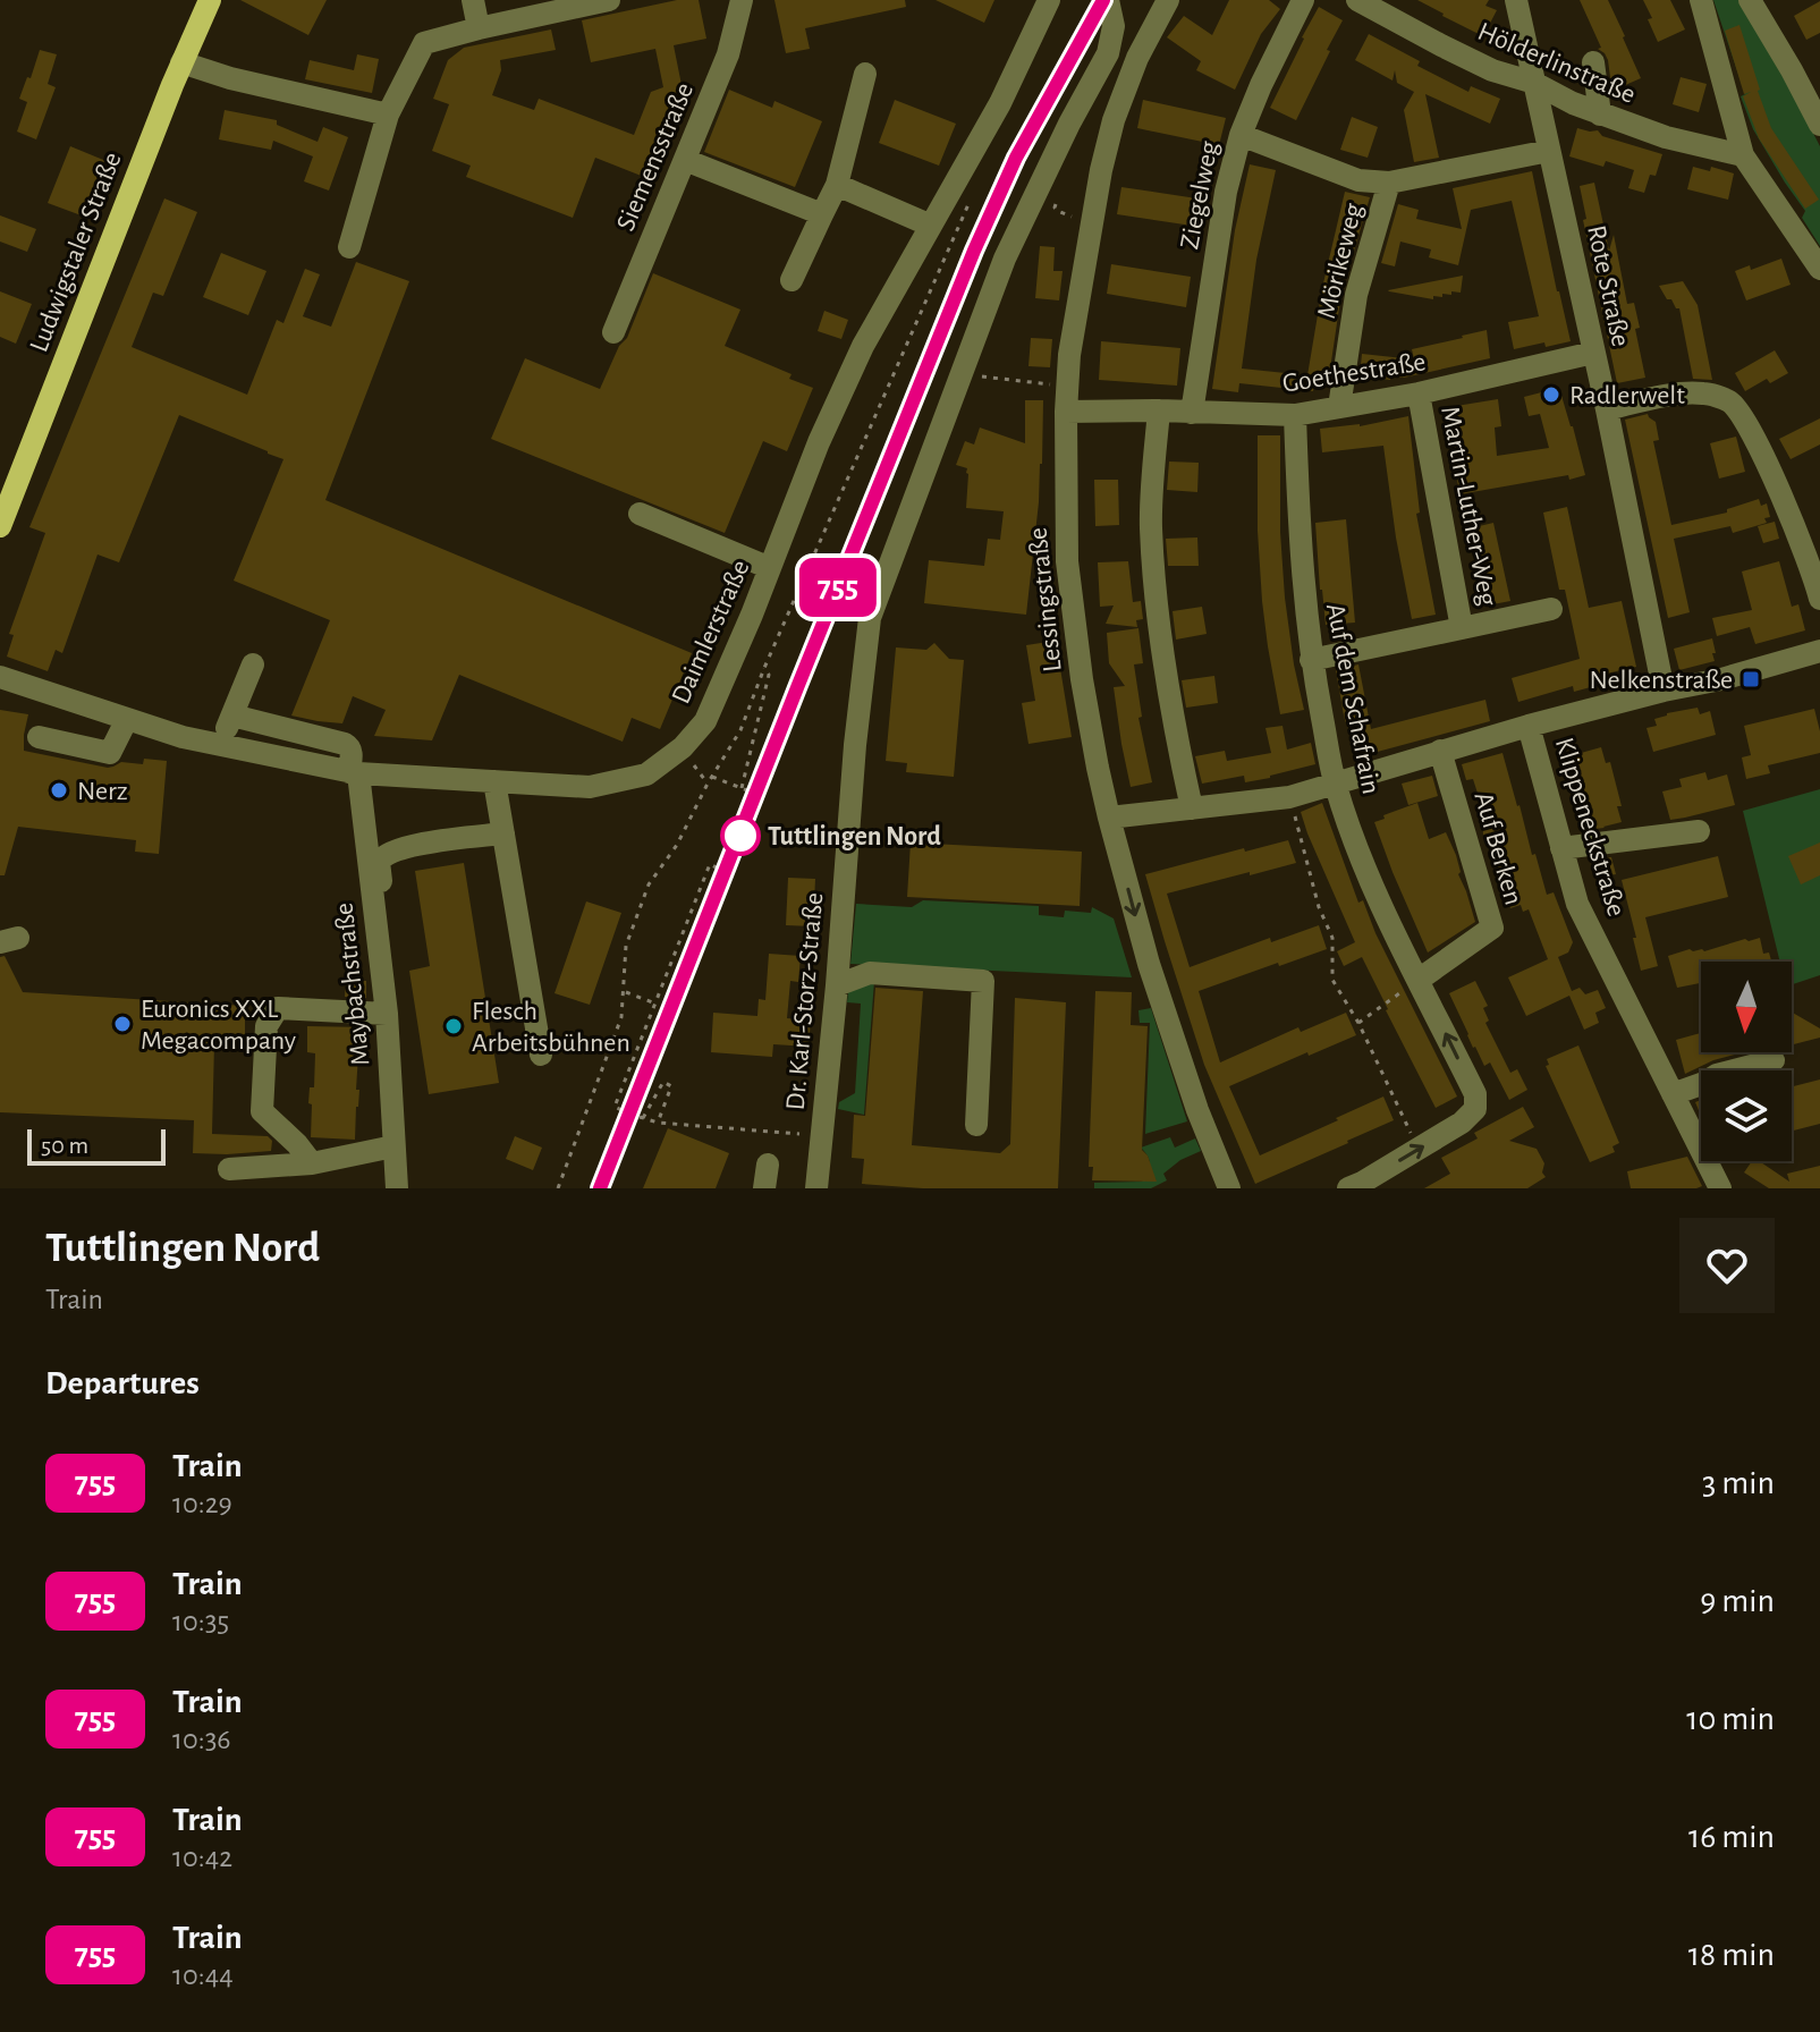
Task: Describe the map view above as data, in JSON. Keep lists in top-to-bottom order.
{
  "streets": {
    "main road": ["Ludwigstaler Straße"],
    "street": [
      "Hölderlinstraße",
      "Siemensstraße",
      "Ziegelweg",
      "Mörikeweg",
      "Rote Straße",
      "Goethestraße",
      "Martin-Luther-Weg",
      "Lessingstraße",
      "Daimlerstraße",
      "Auf dem Schafrain",
      "Klippeneckstraße",
      "Auf Berken",
      "Maybachstraße",
      "Dr. Karl-Storz-Straße"
    ]
  },
  "crossings": [
    ["Hölderlinstraße", "Rote Straße"],
    ["Ziegelweg", "Goethestraße"],
    ["Mörikeweg", "Goethestraße"],
    ["Rote Straße", "Goethestraße"],
    ["Goethestraße", "Martin-Luther-Weg"],
    ["Goethestraße", "Lessingstraße"],
    ["Goethestraße", "Auf dem Schafrain"],
    ["Martin-Luther-Weg", "Auf dem Schafrain"],
    ["Daimlerstraße", "Maybachstraße"],
    ["Auf dem Schafrain", "Auf Berken"]
  ],
  "places": {
    "other": [
      "Radlerwelt",
      "Nerz",
      "Tuttlingen Nord",
      "Euronics XXL Megacompany",
      "Flesch Arbeitsbühnen"
    ],
    "transit": ["Nelkenstraße"]
  },
  "scale_bar": "50 m",
  "north": "bottom",
  "page": {
    "on_map": "755",
    "scale": "50 m",
    "heading": [
      ["Tuttlingen Nord", "Train"],
      "Departures"
    ],
    "list": [
      {
        "mark": "755",
        "name": "Train",
        "note": "10:29",
        "value": "3 min"
      },
      {
        "mark": "755",
        "name": "Train",
        "note": "10:35",
        "value": "9 min"
      },
      {
        "mark": "755",
        "name": "Train",
        "note": "10:36",
        "value": "10 min"
      },
      {
        "mark": "755",
        "name": "Train",
        "note": "10:42",
        "value": "16 min"
      },
      {
        "mark": "755",
        "name": "Train",
        "note": "10:44",
        "value": "18 min"
      }
    ]
  }
}
